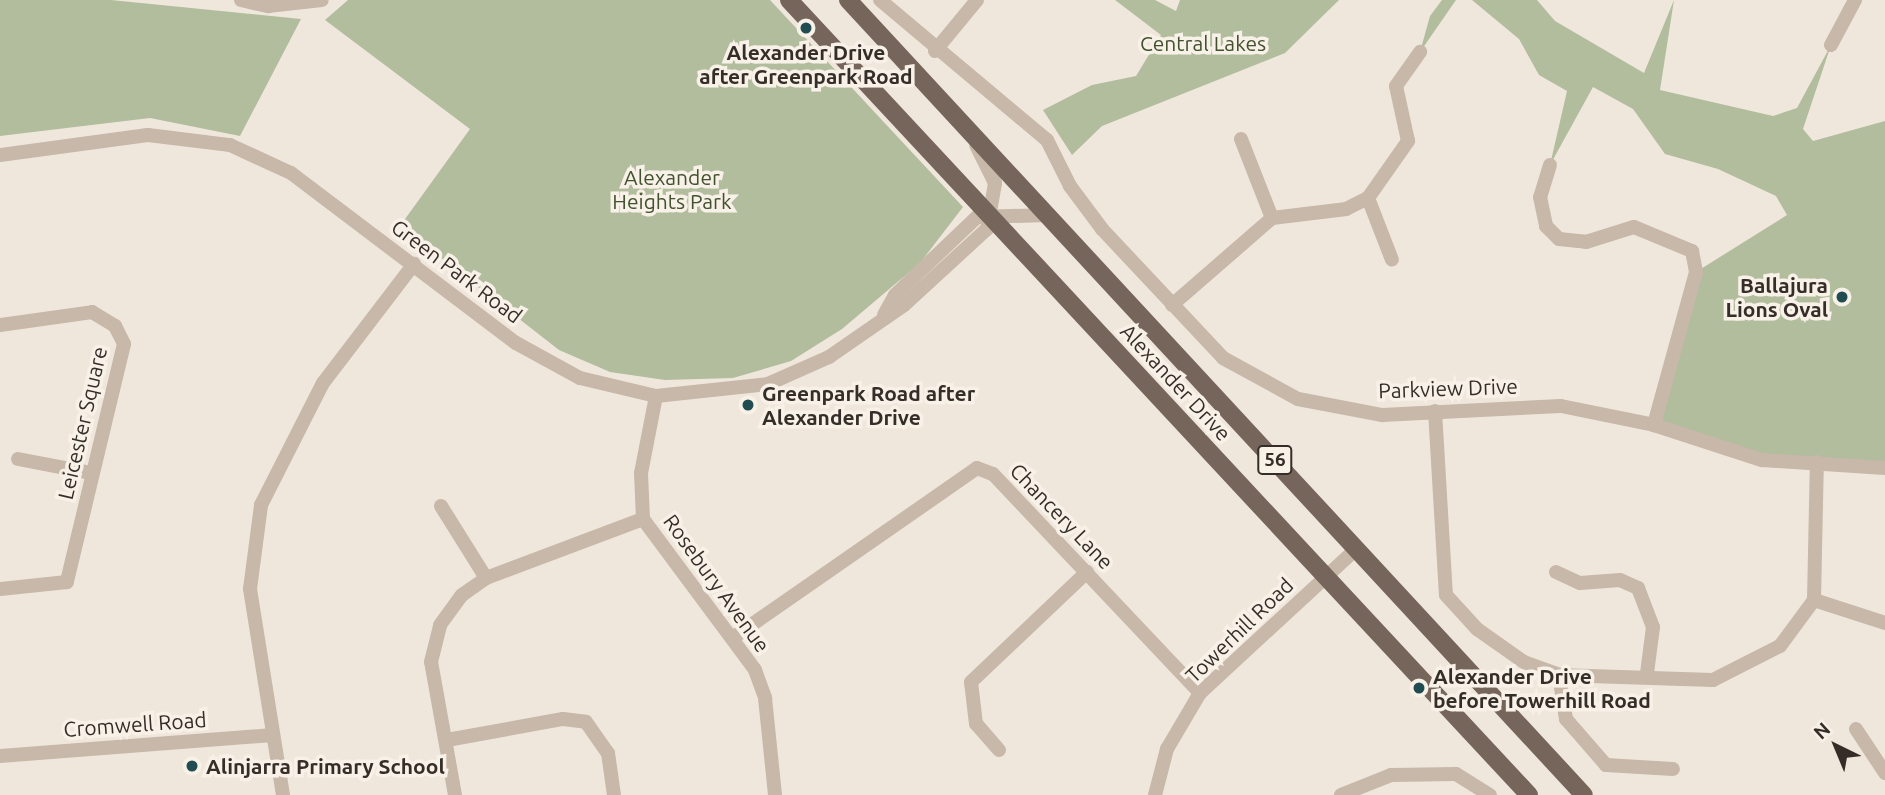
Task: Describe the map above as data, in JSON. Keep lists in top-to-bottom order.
{
  "streets": {
    "main road": ["Alexander Drive", "56"],
    "street": [
      "Green Park Road",
      "Parkview Drive",
      "Leicester Square",
      "Chancery Lane",
      "Rosebury Avenue",
      "Towerhill Road",
      "Cromwell Road"
    ]
  },
  "crossings": [
    ["Green Park Road", "Alexander Drive"],
    ["Green Park Road", "Rosebury Avenue"],
    ["Alexander Drive", "Towerhill Road"],
    ["Chancery Lane", "Rosebury Avenue"],
    ["Chancery Lane", "Towerhill Road"]
  ],
  "parks": ["Central Lakes", "Alexander Heights Park"],
  "places": [
    "Alexander Drive after Greenpark Road",
    "Ballajura Lions Oval",
    "Greenpark Road after Alexander Drive",
    "Alexander Drive before Towerhill Road",
    "Alinjarra Primary School"
  ],
  "north": "top left"
}
